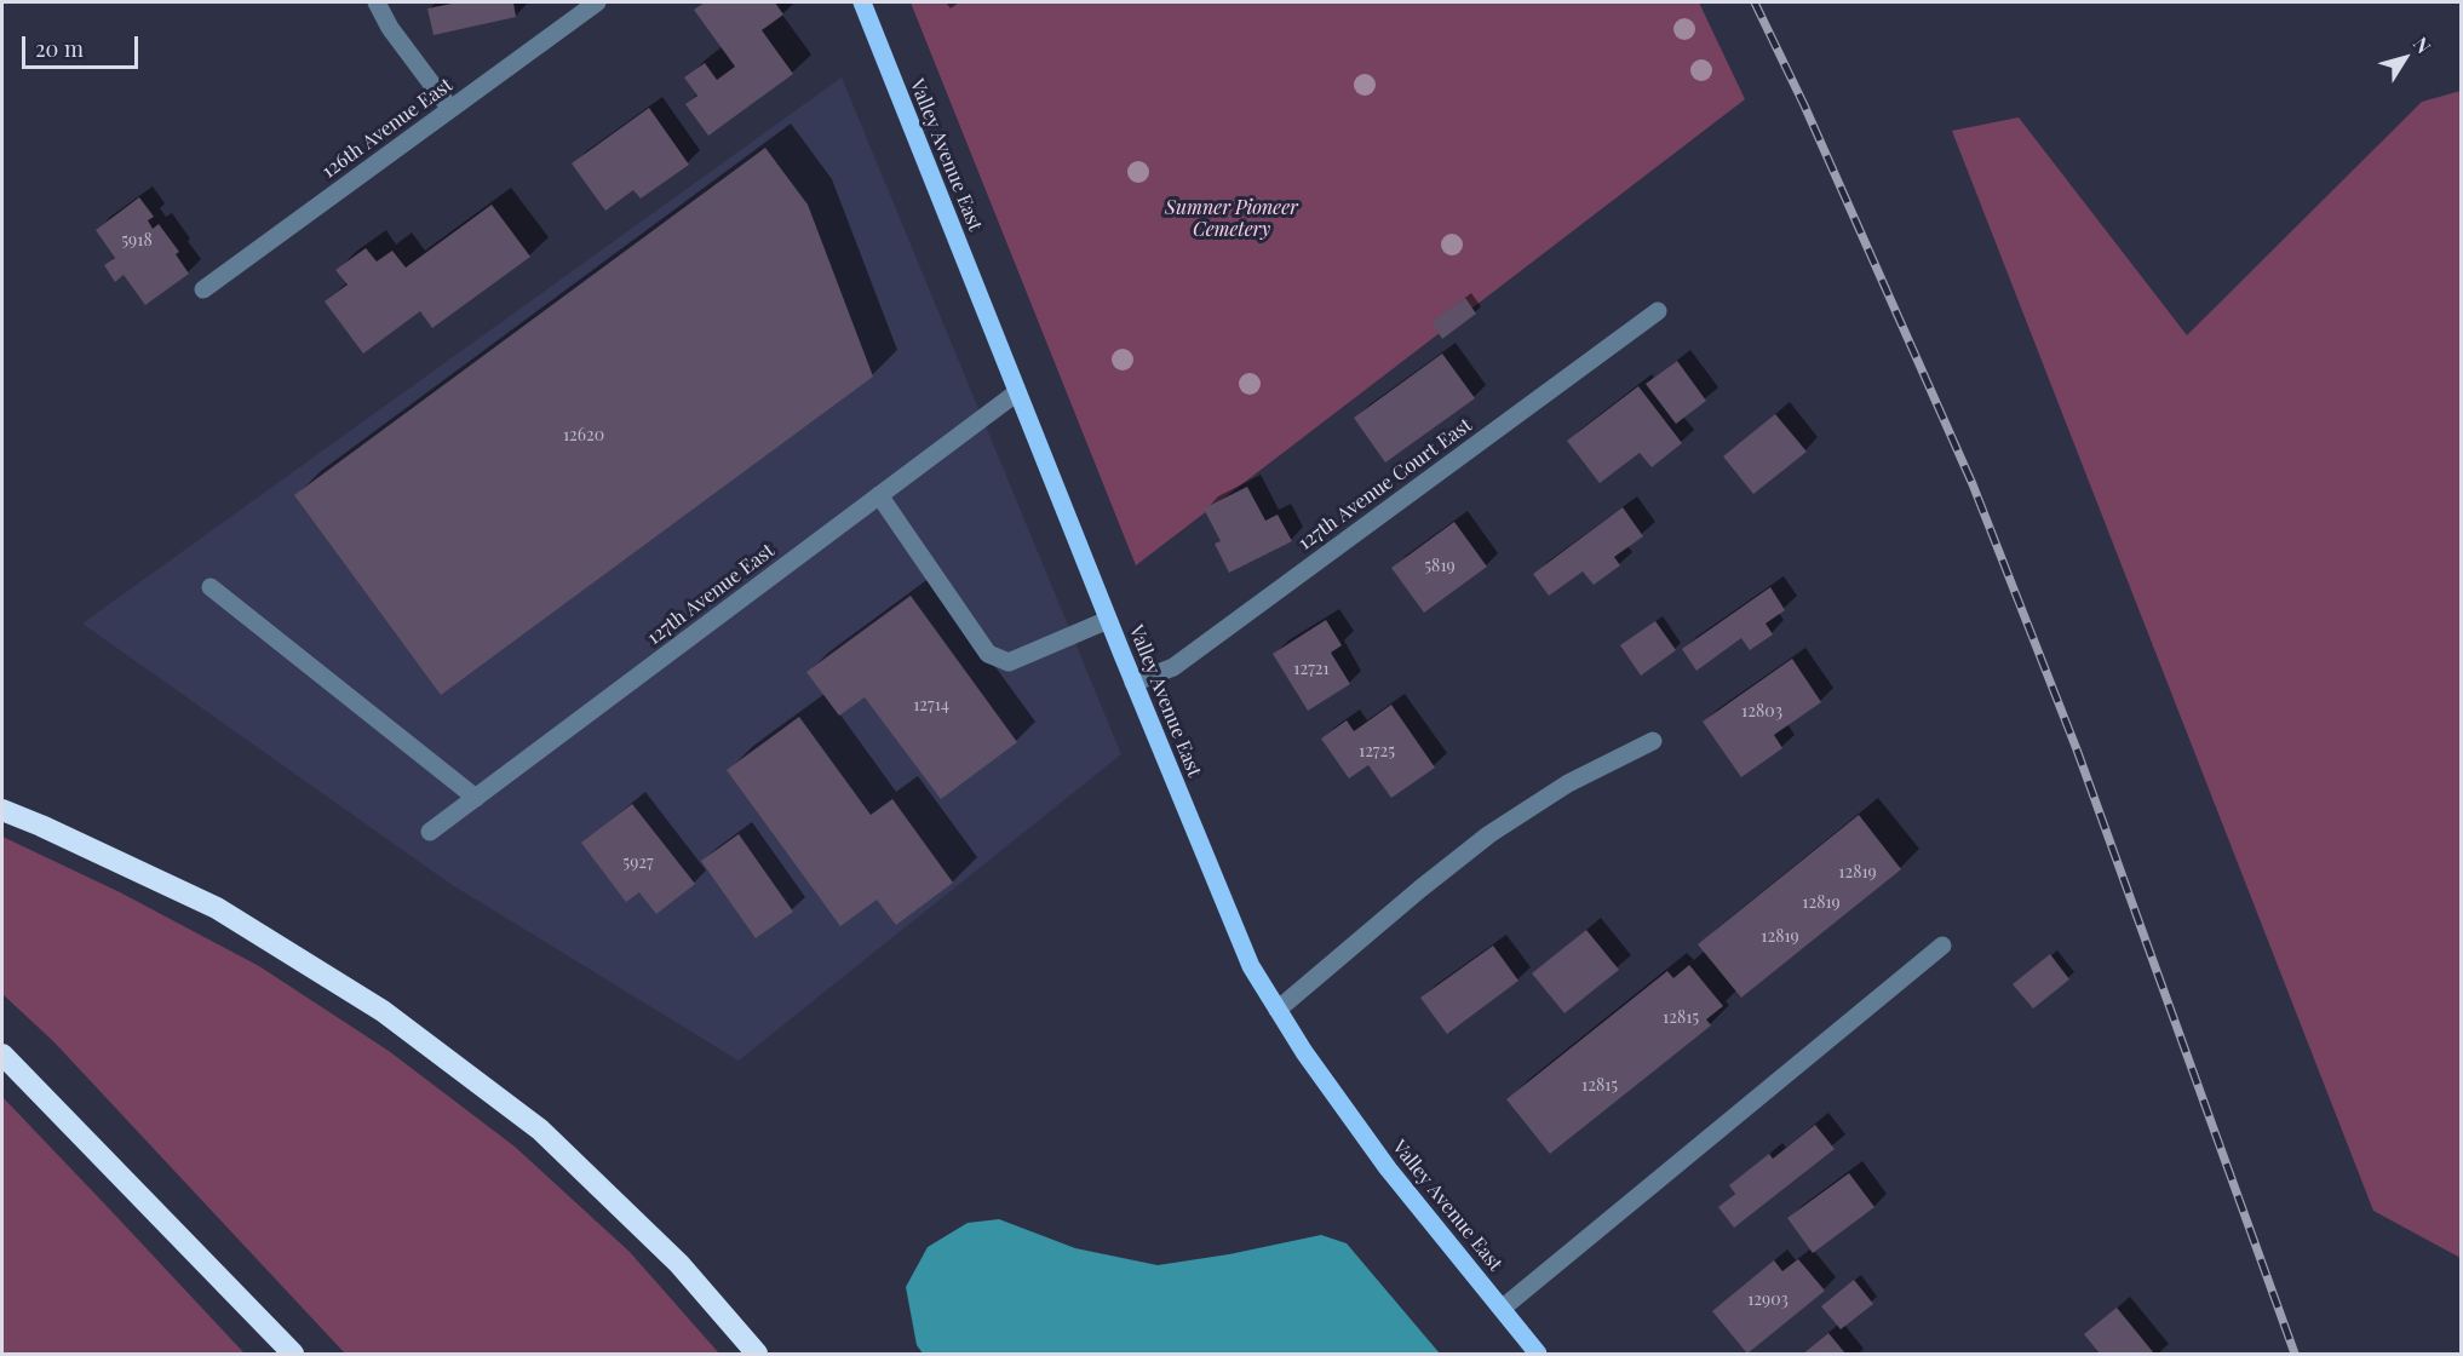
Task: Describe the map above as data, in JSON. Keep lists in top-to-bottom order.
{
  "streets": {
    "main road": ["Valley Avenue East"],
    "street": ["126th Avenue East", "127th Avenue Court East", "127th Avenue East"]
  },
  "crossings": [
    ["Valley Avenue East", "127th Avenue Court East"],
    ["Valley Avenue East", "127th Avenue East"]
  ],
  "parks": ["Sumner Pioneer Cemetery"],
  "house_numbers": [
    "5918",
    "12620",
    "5819",
    "12721",
    "12714",
    "12803",
    "12725",
    "5927",
    "12819",
    "12819",
    "12819",
    "12815",
    "12815",
    "12903"
  ],
  "scale_bar": "20 m",
  "north": "top right"
}
